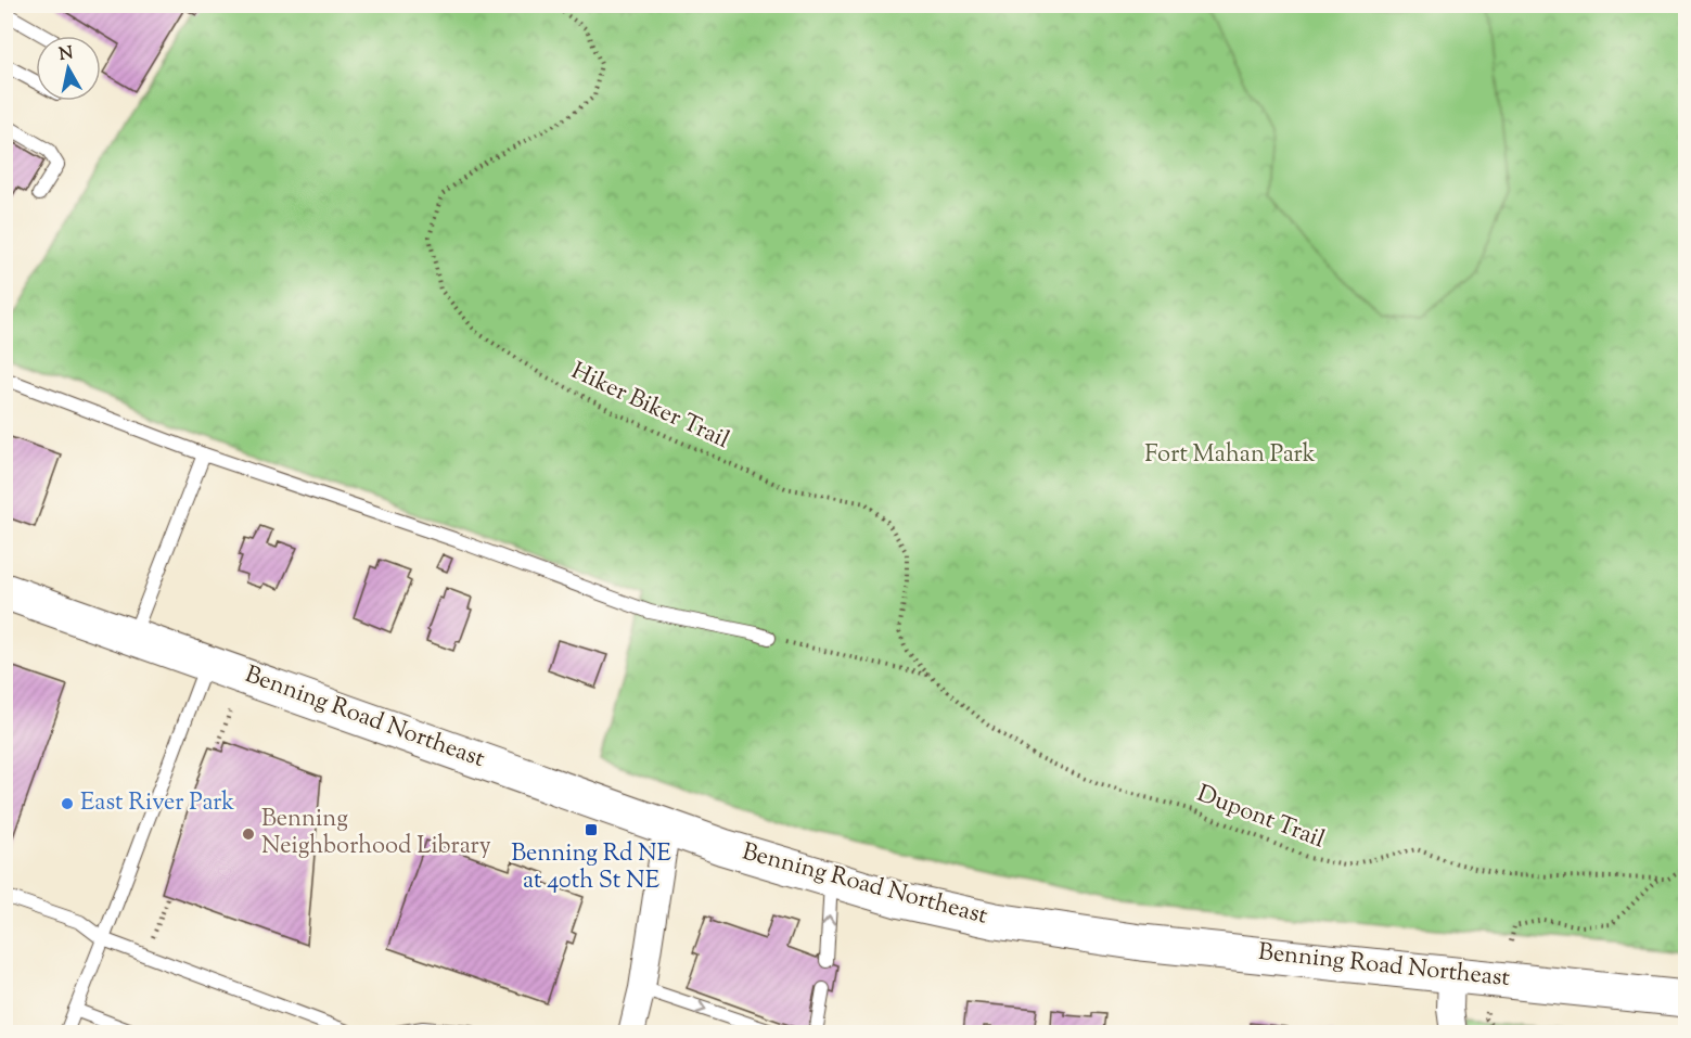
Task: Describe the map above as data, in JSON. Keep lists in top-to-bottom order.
{
  "streets": {
    "main road": ["Benning Road Northeast"],
    "path": ["Hiker Biker Trail", "Dupont Trail"]
  },
  "crossings": [
    ["Hiker Biker Trail", "Dupont Trail"]
  ],
  "parks": ["Fort Mahan Park"],
  "places": {
    "other": ["East River Park", "Benning Neighborhood Library"],
    "transit": ["Benning Rd NE at 40th St NE"]
  },
  "north": "top"
}
